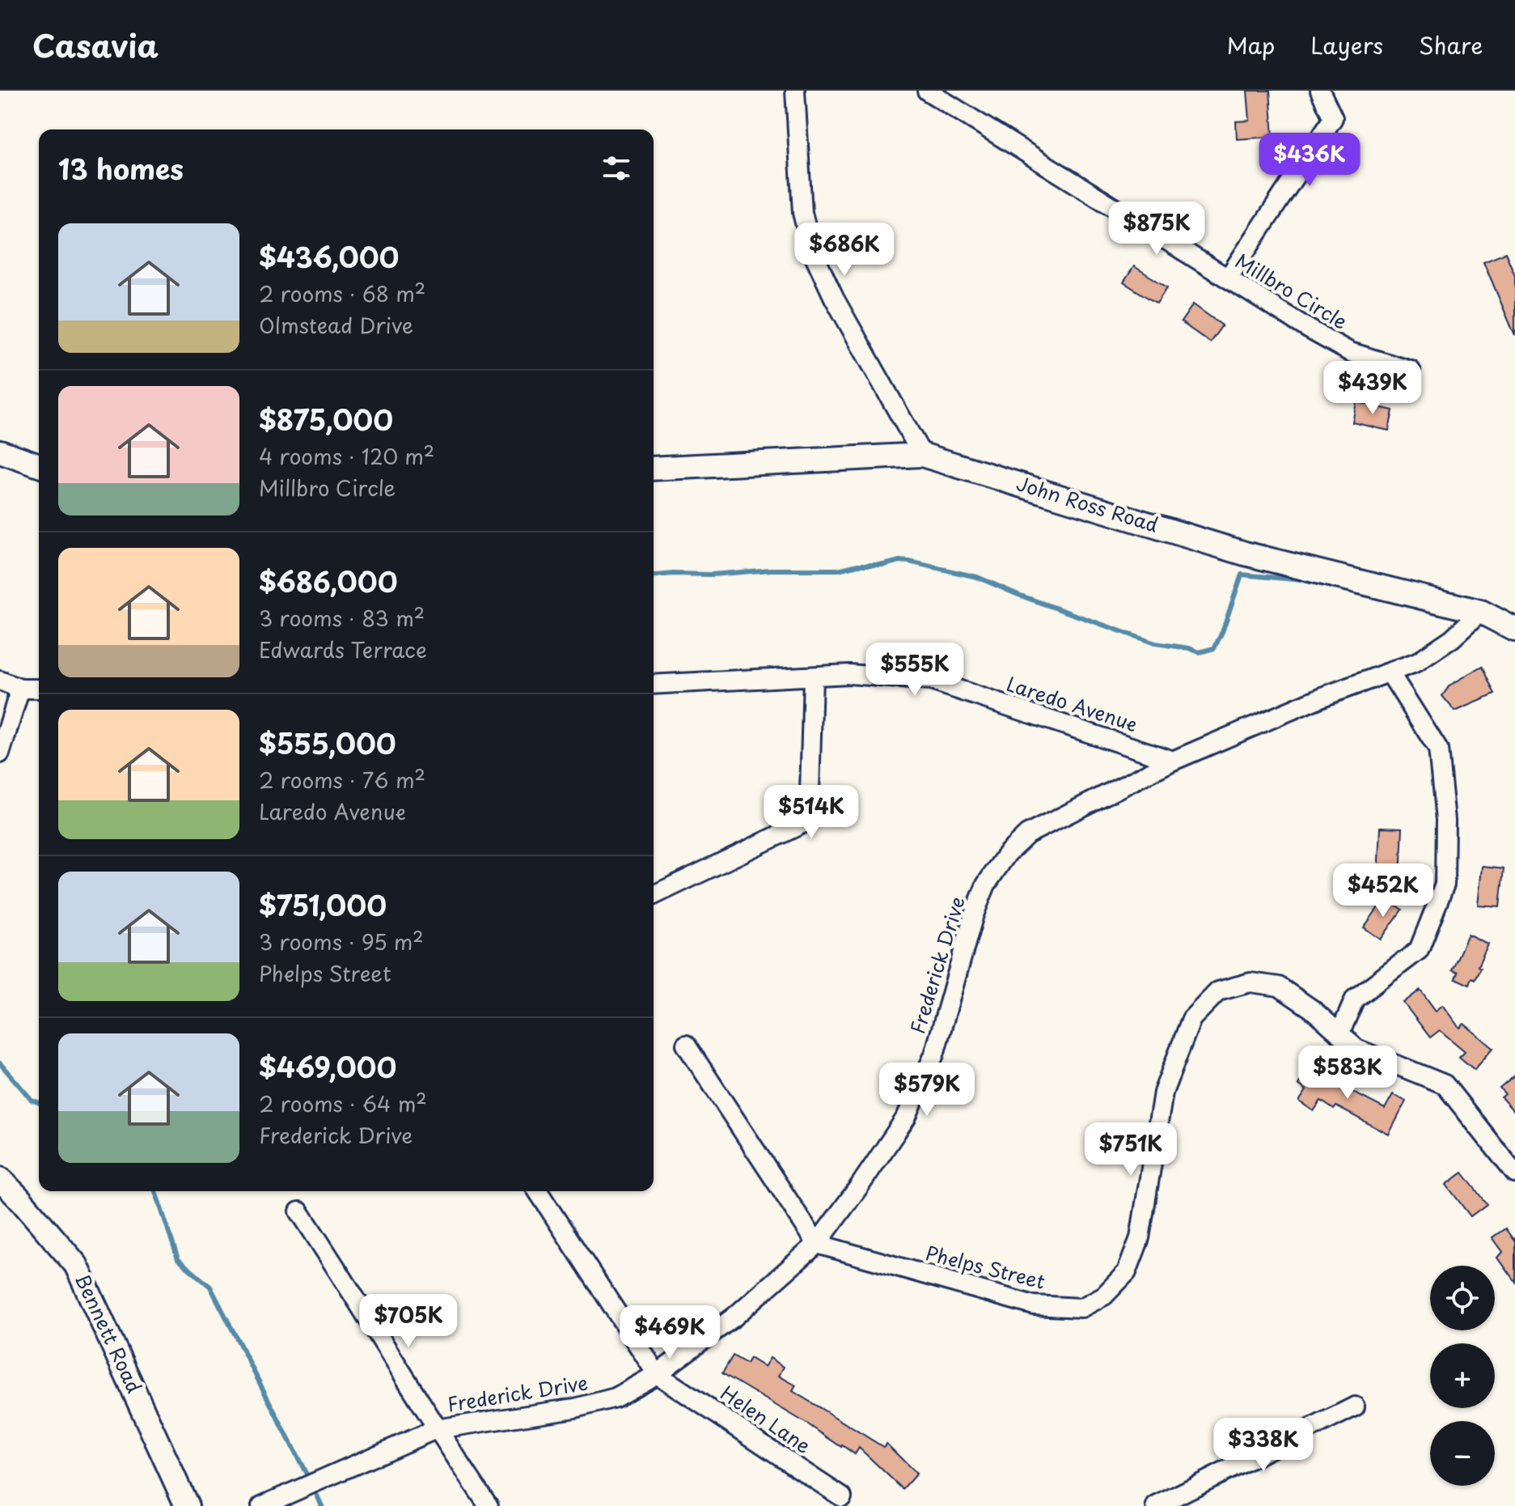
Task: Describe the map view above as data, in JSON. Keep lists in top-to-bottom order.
{
  "streets": {
    "street": [
      "Millbro Circle",
      "John Ross Road",
      "Laredo Avenue",
      "Frederick Drive",
      "Phelps Street",
      "Bennett Road",
      "Helen Lane"
    ]
  },
  "crossings": [
    ["John Ross Road", "Frederick Drive"],
    ["Laredo Avenue", "Frederick Drive"],
    ["Frederick Drive", "Phelps Street"],
    ["Frederick Drive", "Helen Lane"]
  ],
  "page": {
    "header": "Casavia",
    "nav": ["Map", "Layers", "Share"],
    "heading": "13 homes",
    "price": [
      "$436K",
      "$875K",
      "$686K",
      "$439K",
      "$555K",
      "$514K",
      "$452K",
      "$583K",
      "$579K",
      "$751K",
      "$705K",
      "$469K",
      "$338K"
    ],
    "list": [
      {
        "name": "$436,000",
        "note": "2 rooms · 68 m² · Olmstead Drive"
      },
      {
        "name": "$875,000",
        "note": "4 rooms · 120 m² · Millbro Circle"
      },
      {
        "name": "$686,000",
        "note": "3 rooms · 83 m² · Edwards Terrace"
      },
      {
        "name": "$555,000",
        "note": "2 rooms · 76 m² · Laredo Avenue"
      },
      {
        "name": "$751,000",
        "note": "3 rooms · 95 m² · Phelps Street"
      },
      {
        "name": "$469,000",
        "note": "2 rooms · 64 m² · Frederick Drive"
      }
    ],
    "map_buttons": ["+", "−"]
  }
}
